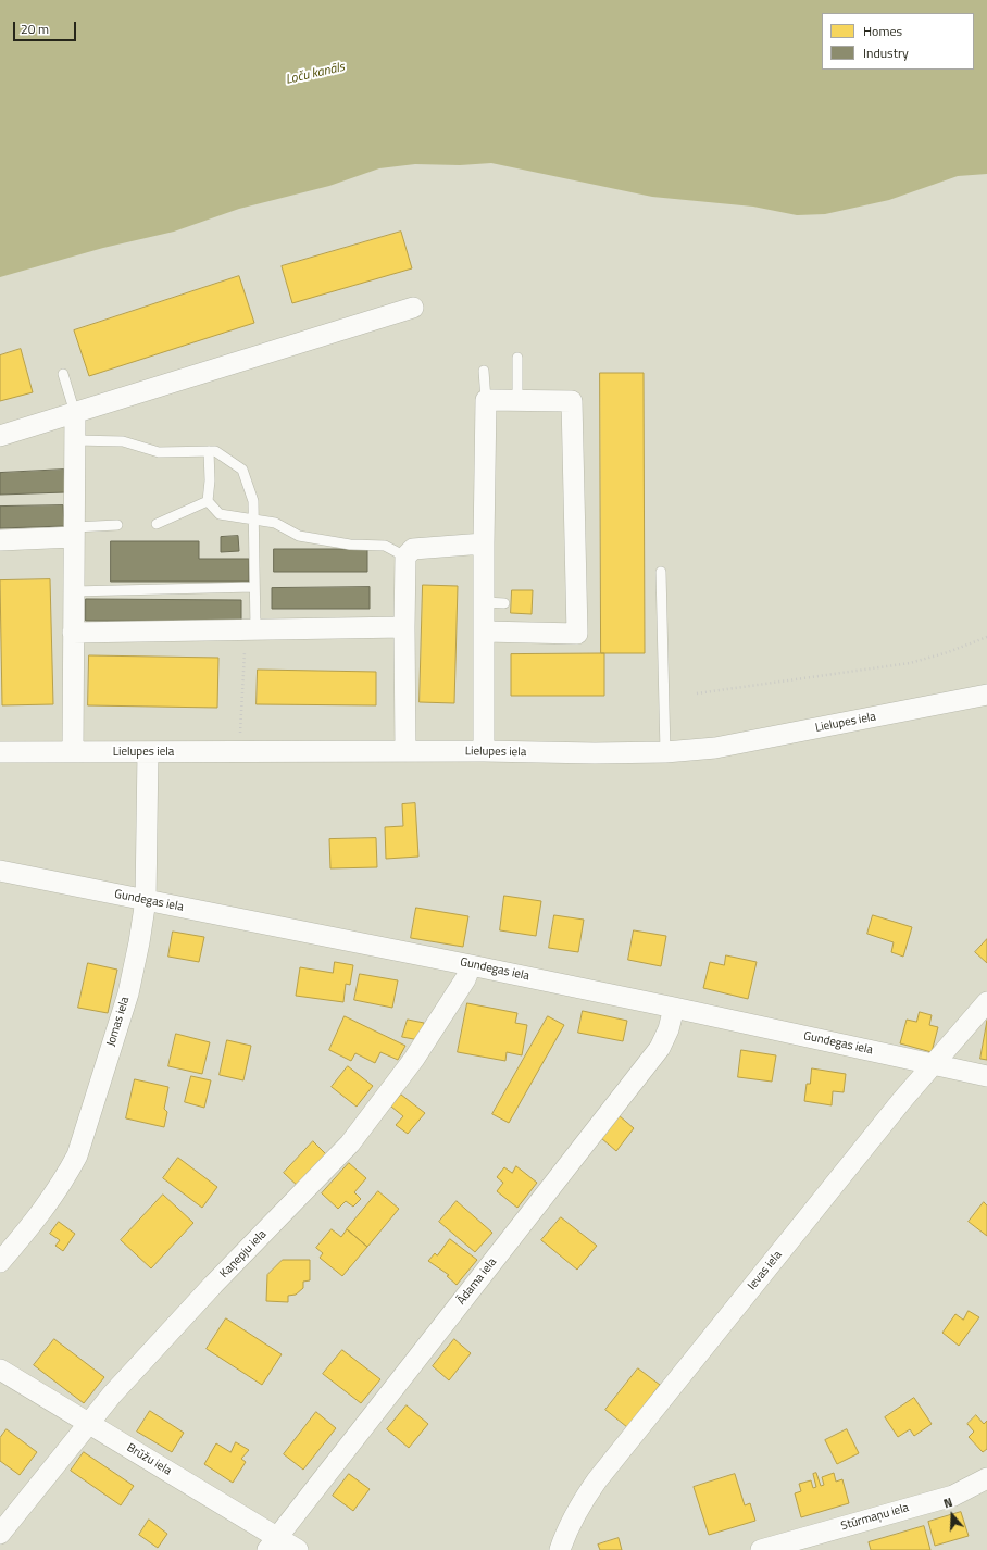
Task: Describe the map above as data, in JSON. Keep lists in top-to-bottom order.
{
  "streets": {
    "street": [
      "Lielupes iela",
      "Gundegas iela",
      "Jomas iela",
      "Kaņepju iela",
      "Ievas iela",
      "Ādama iela",
      "Brūžu iela",
      "Stūrmaņu iela"
    ]
  },
  "crossings": [
    ["Lielupes iela", "Jomas iela"],
    ["Gundegas iela", "Jomas iela"],
    ["Gundegas iela", "Kaņepju iela"],
    ["Gundegas iela", "Ievas iela"],
    ["Gundegas iela", "Ādama iela"],
    ["Kaņepju iela", "Brūžu iela"],
    ["Ādama iela", "Brūžu iela"]
  ],
  "water": ["Loču kanāls"],
  "legend": ["Homes", "Industry"],
  "scale_bar": "20 m",
  "north": "top"
}
